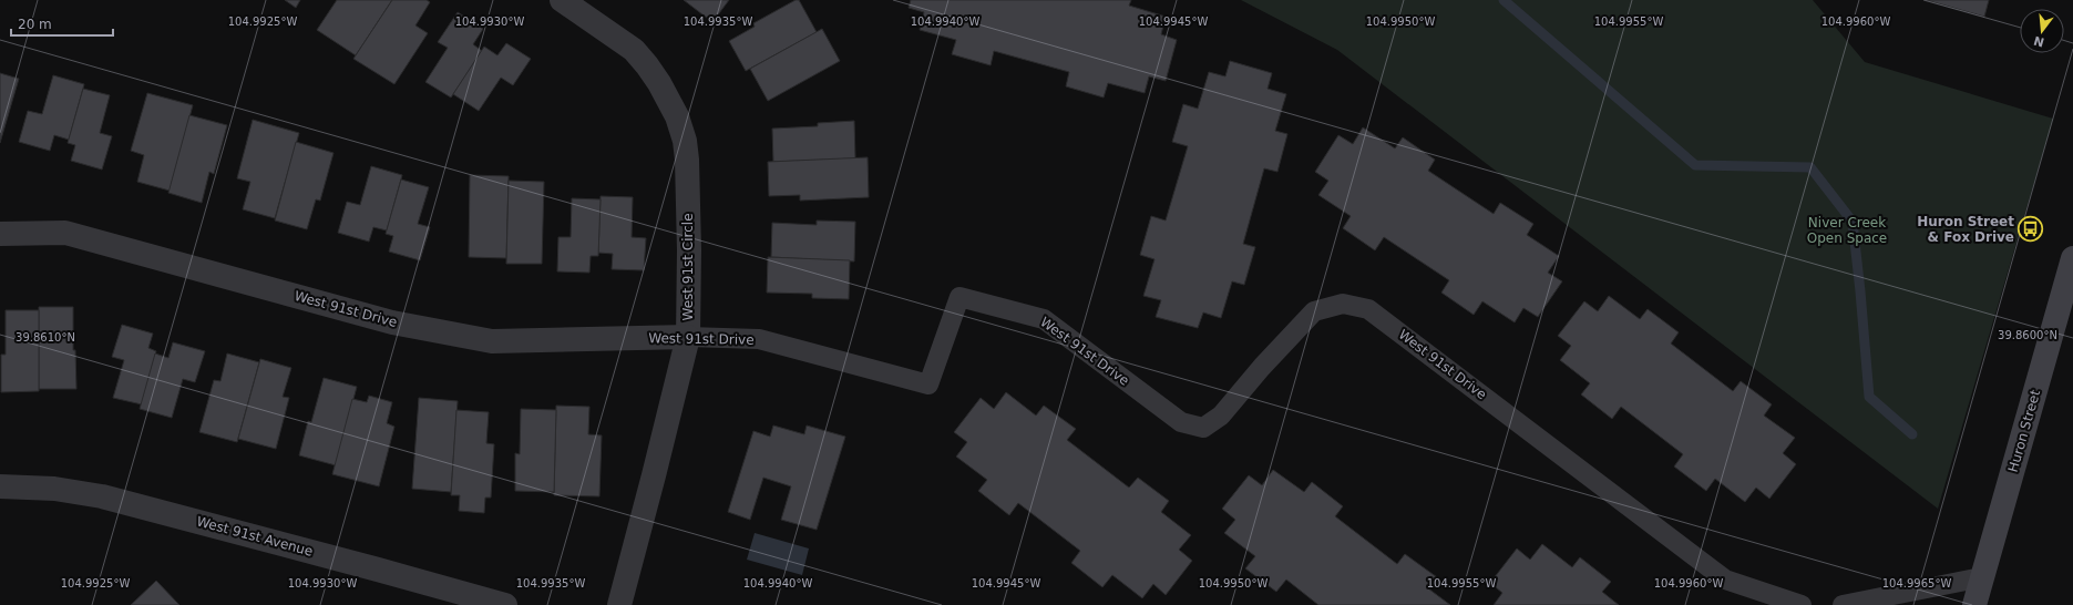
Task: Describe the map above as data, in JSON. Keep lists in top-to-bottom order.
{
  "streets": {
    "main road": ["Huron Street"],
    "street": ["West 91st Circle", "West 91st Drive", "West 91st Avenue"]
  },
  "crossings": [
    ["West 91st Circle", "West 91st Drive"]
  ],
  "parks": ["Niver Creek Open Space"],
  "places": {
    "bus stop": ["Huron Street & Fox Drive"]
  },
  "scale_bar": "20 m",
  "north": "bottom",
  "coordinates": [
    "104.9925°W",
    "104.9930°W",
    "104.9935°W",
    "104.9940°W",
    "104.9945°W",
    "104.9950°W",
    "104.9955°W",
    "104.9960°W",
    "39.8600°N",
    "39.8610°N",
    "104.9965°W"
  ]
}
